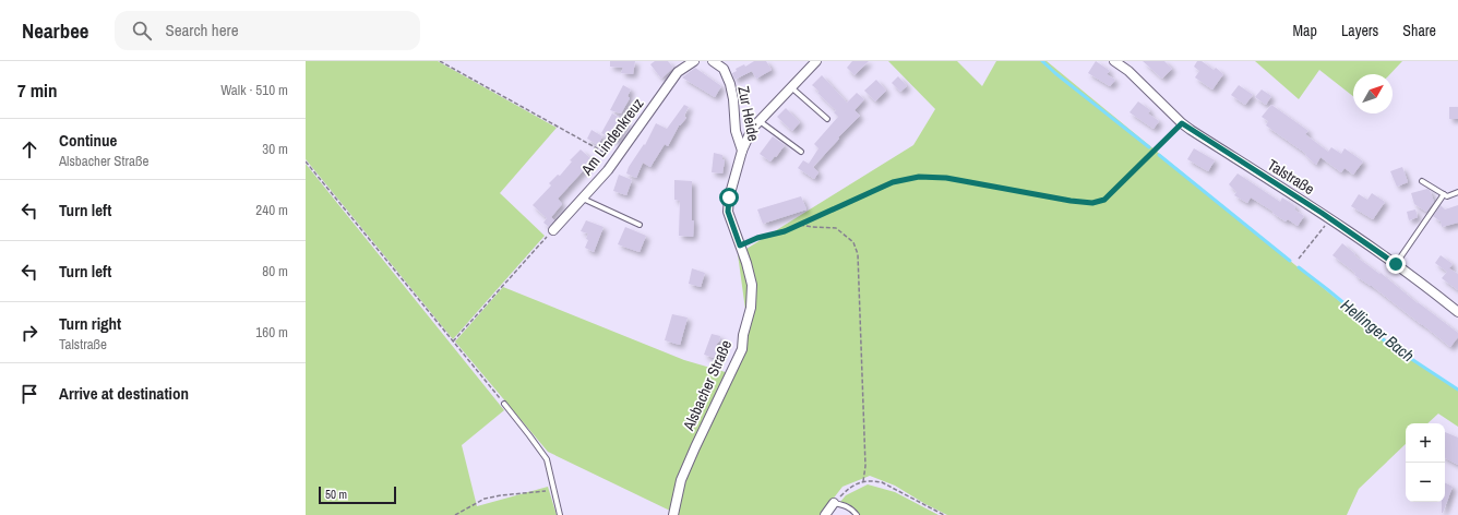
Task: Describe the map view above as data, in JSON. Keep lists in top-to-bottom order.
{
  "streets": {
    "street": [
      "Zur Heide",
      "Am Lindenkreuz",
      "Talstraße",
      "Alsbacher Straße"
    ]
  },
  "crossings": [
    ["Zur Heide", "Alsbacher Straße"]
  ],
  "water": ["Hellinger Bach"],
  "scale_bar": "50 m",
  "north": "top right",
  "page": {
    "header": "Nearbee",
    "search": "Search here",
    "nav": ["Map", "Layers", "Share"],
    "heading": ["7 min", "Walk · 510 m"],
    "list": [
      ["Continue", "Alsbacher Straße", "30 m"],
      ["Turn left", "240 m"],
      ["Turn left", "80 m"],
      ["Turn right", "Talstraße", "160 m"],
      "Arrive at destination"
    ],
    "map_buttons": ["+", "−"],
    "scale": "50 m"
  }
}
